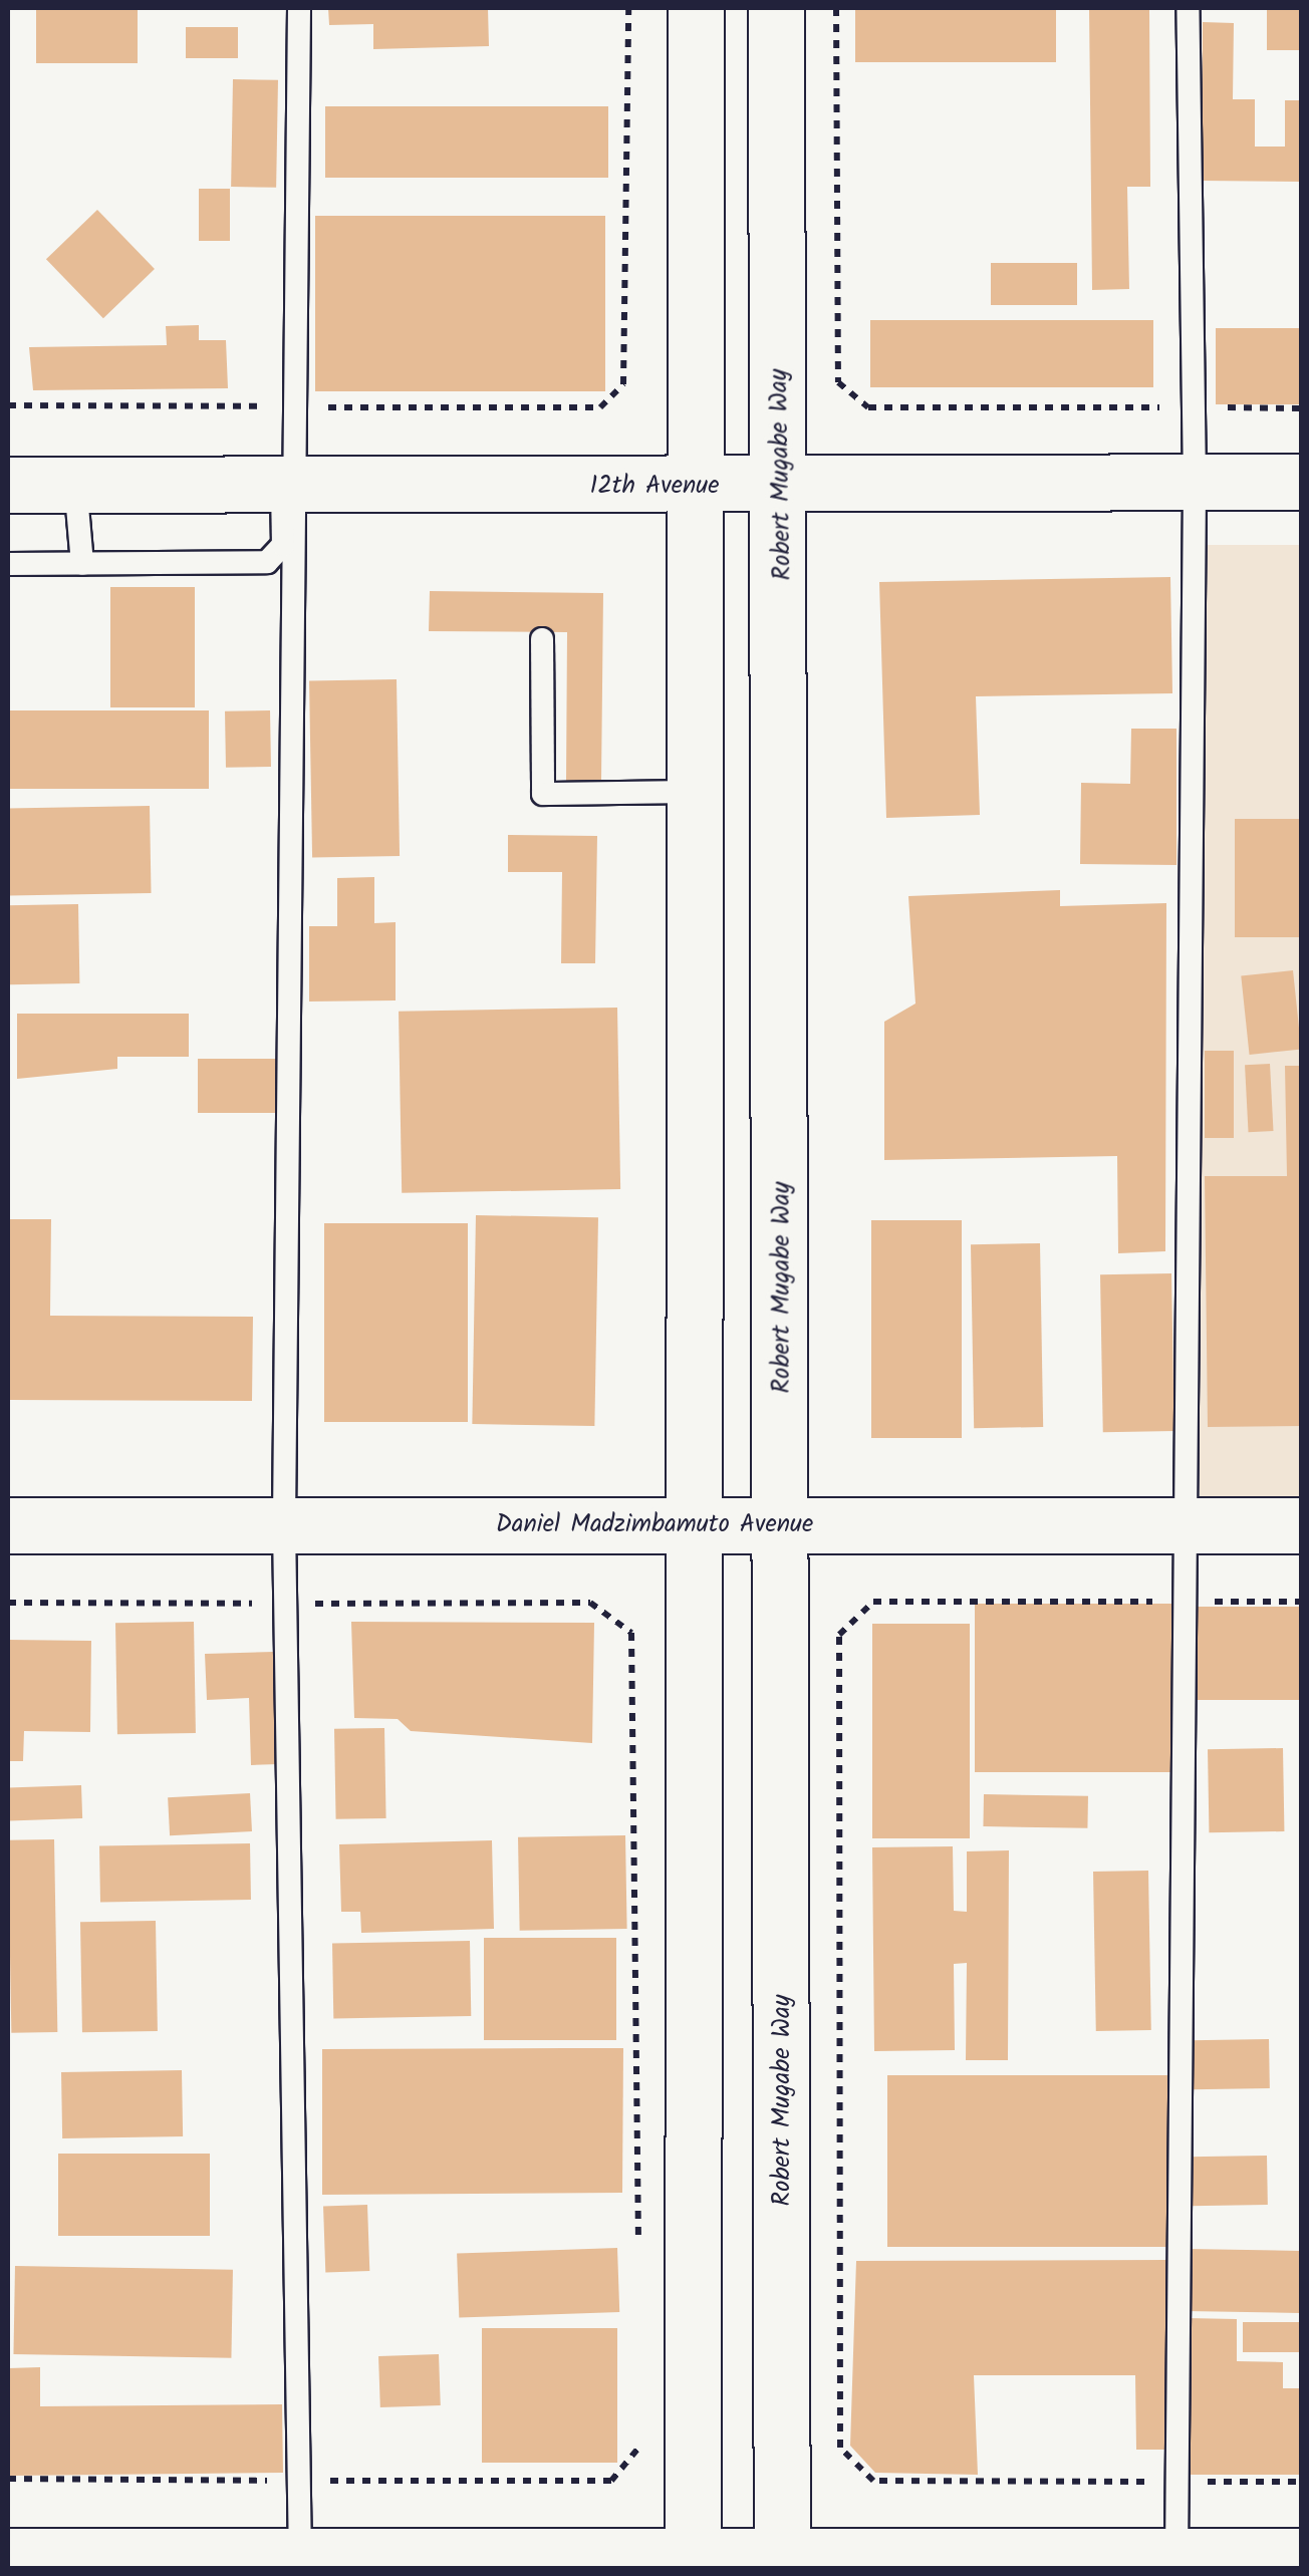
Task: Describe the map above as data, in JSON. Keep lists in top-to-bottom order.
{
  "streets": {
    "main road": ["Robert Mugabe Way", "12th Avenue", "Daniel Madzimbamuto Avenue"]
  },
  "crossings": [
    ["Robert Mugabe Way", "12th Avenue"],
    ["Robert Mugabe Way", "Daniel Madzimbamuto Avenue"]
  ]
}
